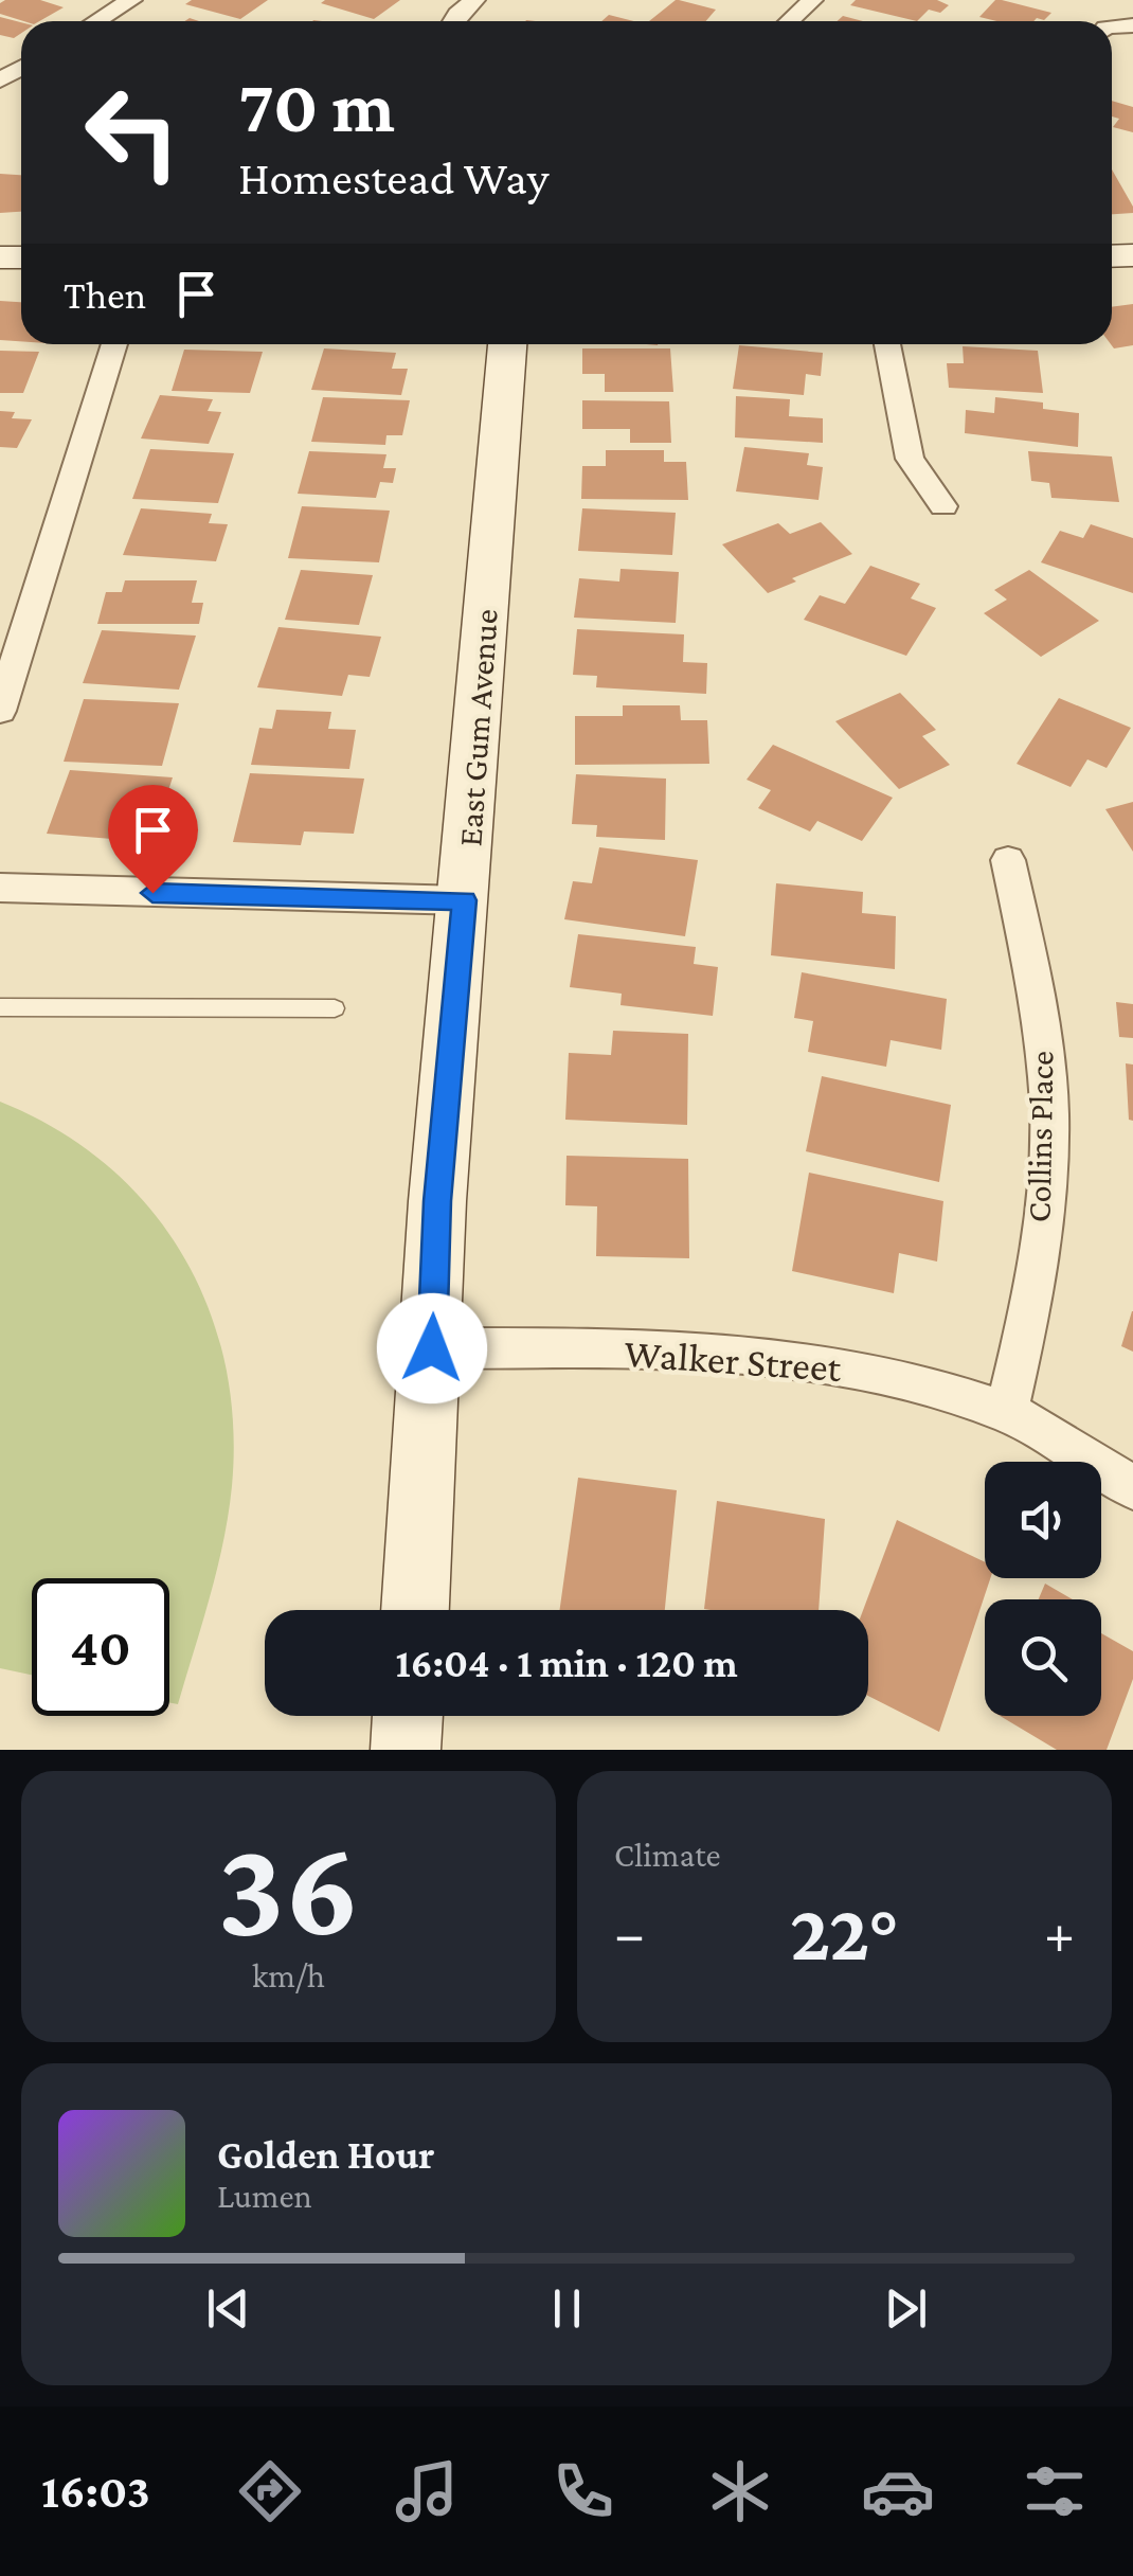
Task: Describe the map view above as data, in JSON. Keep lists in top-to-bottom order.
{
  "streets": {
    "street": ["East Gum Avenue", "Collins Place", "Walker Street"]
  },
  "crossings": [
    ["East Gum Avenue", "Walker Street"],
    ["Collins Place", "Walker Street"]
  ],
  "page": {
    "turn": ["70 m", "Homestead Way"],
    "then": "Then",
    "limit": "40",
    "trip": "16:04 · 1 min · 120 m",
    "tile": [
      ["36", "km/h"],
      "Climate"
    ],
    "heat": ["−", "22°", "+"],
    "song": ["Golden Hour", "Lumen"],
    "tabs": "16:03"
  }
}
